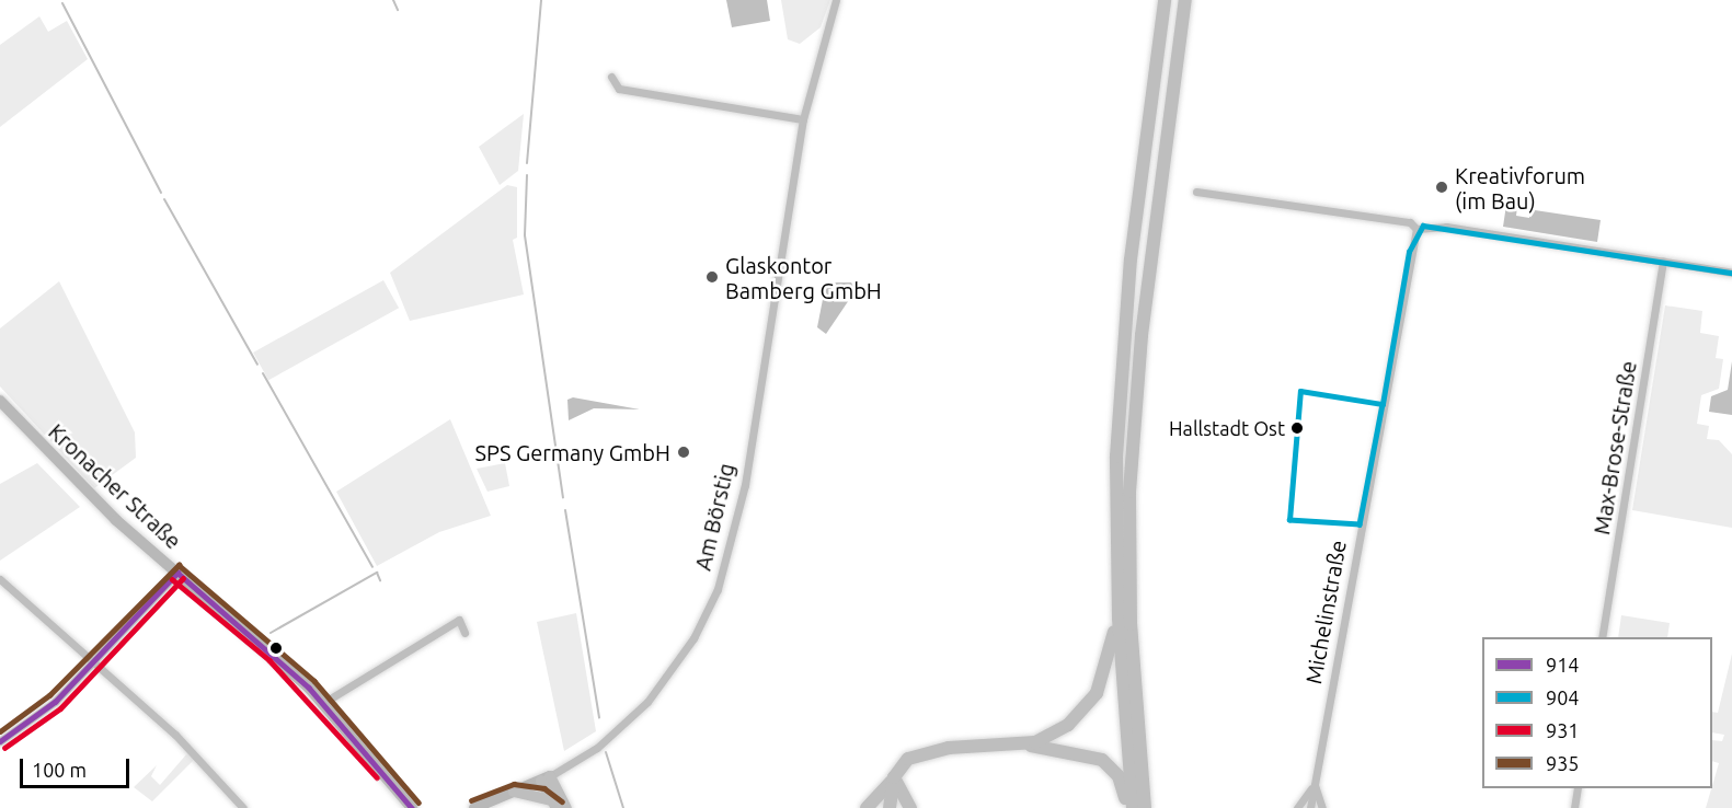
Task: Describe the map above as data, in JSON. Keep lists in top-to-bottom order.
{
  "streets": {
    "street": [
      "Max-Brose-Straße",
      "Kronacher Straße",
      "Am Börstig",
      "Michelinstraße"
    ]
  },
  "places": [
    "Kreativforum (im Bau)",
    "Glaskontor Bamberg GmbH",
    "Hallstadt Ost",
    "SPS Germany GmbH"
  ],
  "lines": [
    "transit line 904",
    "transit line 935",
    "transit line 914",
    "transit line 931"
  ],
  "legend": [
    "914",
    "904",
    "931",
    "935"
  ],
  "scale_bar": "100 m"
}
